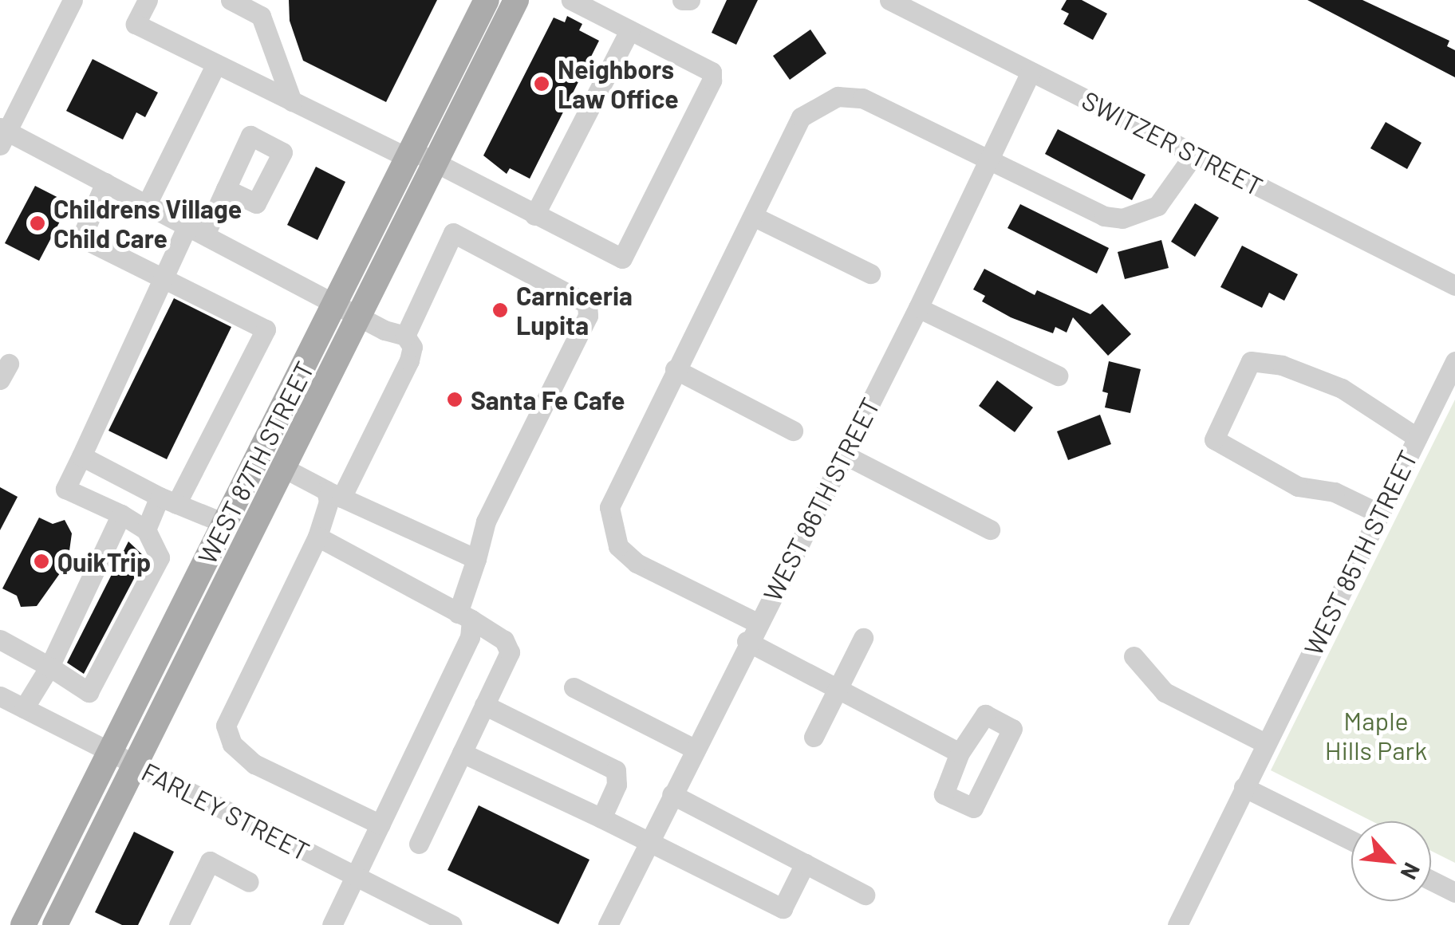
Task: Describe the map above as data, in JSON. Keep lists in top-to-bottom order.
{
  "streets": {
    "main road": ["WEST 87TH STREET"],
    "street": [
      "SWITZER STREET",
      "WEST 86TH STREET",
      "WEST 85TH STREET",
      "FARLEY STREET"
    ]
  },
  "crossings": [
    ["SWITZER STREET", "WEST 86TH STREET"],
    ["WEST 87TH STREET", "FARLEY STREET"]
  ],
  "parks": ["Maple Hills Park"],
  "places": [
    "Neighbors Law Office",
    "Childrens Village Child Care",
    "Carniceria Lupita",
    "Santa Fe Cafe",
    "QuikTrip"
  ],
  "north": "bottom right"
}
